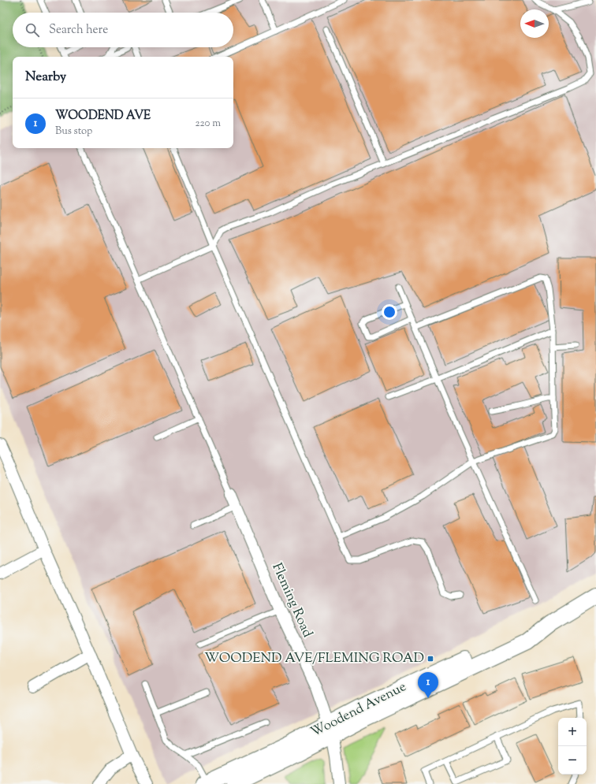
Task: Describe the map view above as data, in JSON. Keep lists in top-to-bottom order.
{
  "streets": {
    "street": ["Fleming Road", "Woodend Avenue"]
  },
  "crossings": [
    ["Fleming Road", "Woodend Avenue"]
  ],
  "places": {
    "transit": ["WOODEND AVE/FLEMING ROAD"]
  },
  "north": "left",
  "page": {
    "search": "Search here",
    "heading": "Nearby",
    "list": [
      {
        "mark": "1",
        "name": "WOODEND AVE",
        "note": "Bus stop",
        "value": "220 m"
      }
    ],
    "pins": "1",
    "map_buttons": ["+", "−"]
  }
}
